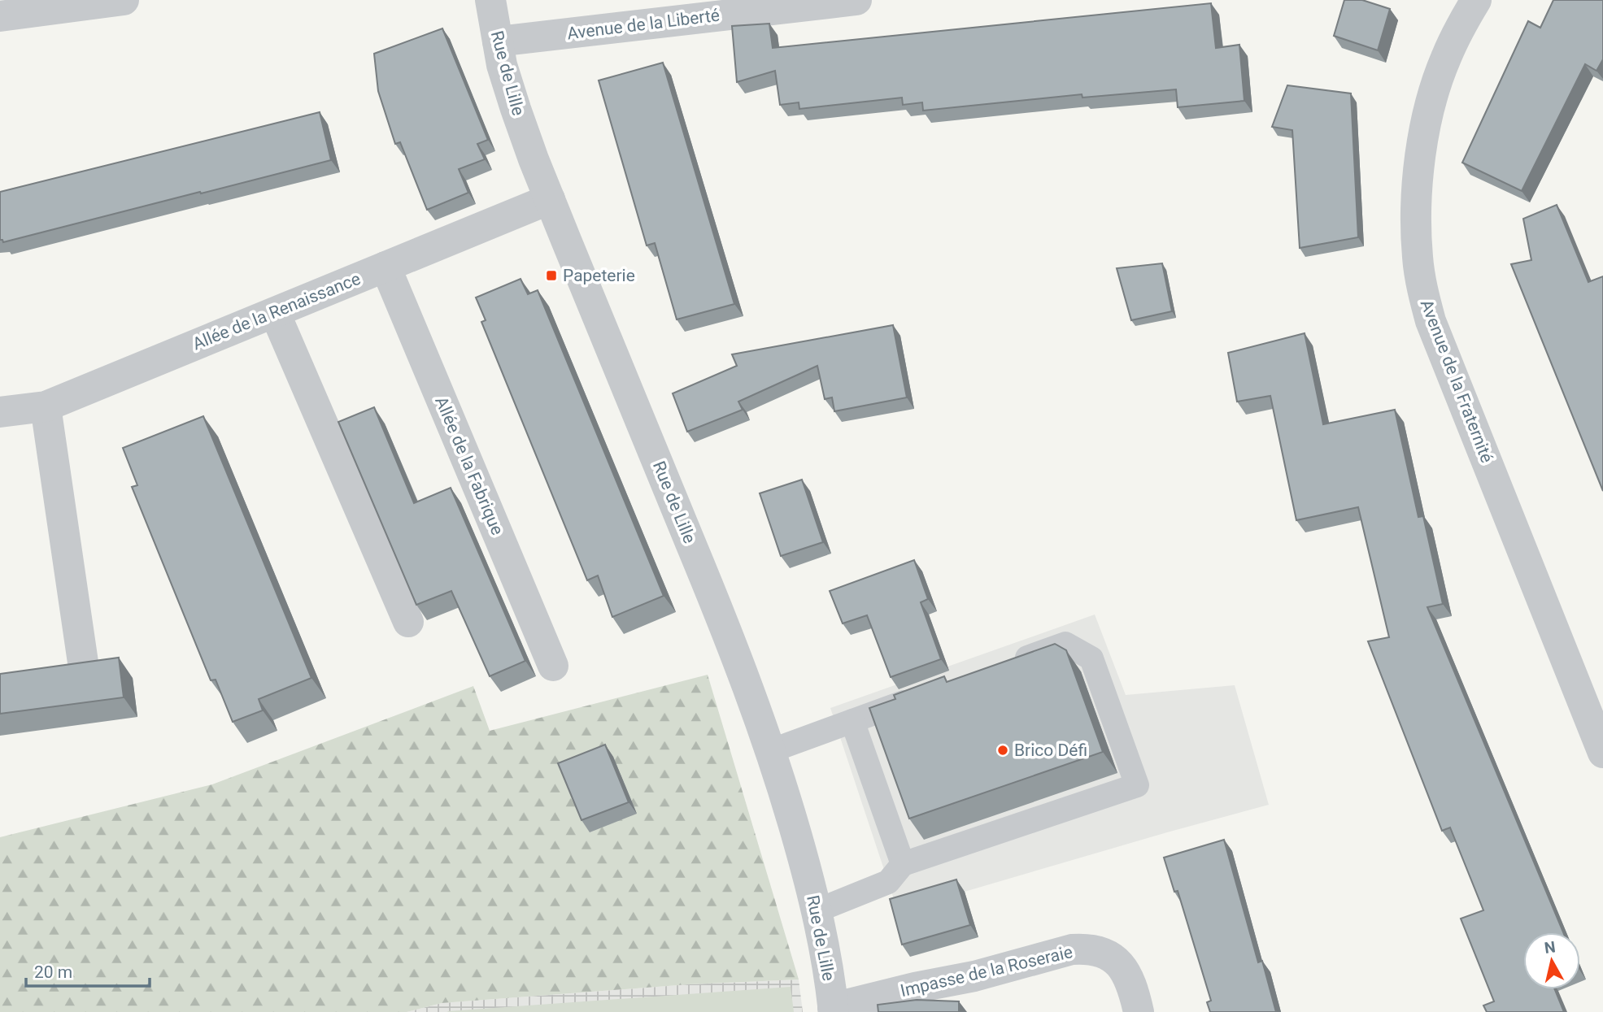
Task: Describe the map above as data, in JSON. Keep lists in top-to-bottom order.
{
  "streets": {
    "street": [
      "Avenue de la Liberté",
      "Rue de Lille",
      "Allée de la Renaissance",
      "Avenue de la Fraternité",
      "Allée de la Fabrique",
      "Impasse de la Roseraie"
    ]
  },
  "crossings": [
    ["Avenue de la Liberté", "Rue de Lille"],
    ["Rue de Lille", "Allée de la Renaissance"],
    ["Rue de Lille", "Impasse de la Roseraie"],
    ["Allée de la Renaissance", "Allée de la Fabrique"]
  ],
  "places": {
    "transit": ["Papeterie"],
    "other": ["Brico Défi"]
  },
  "scale_bar": "20 m",
  "north": "top"
}
